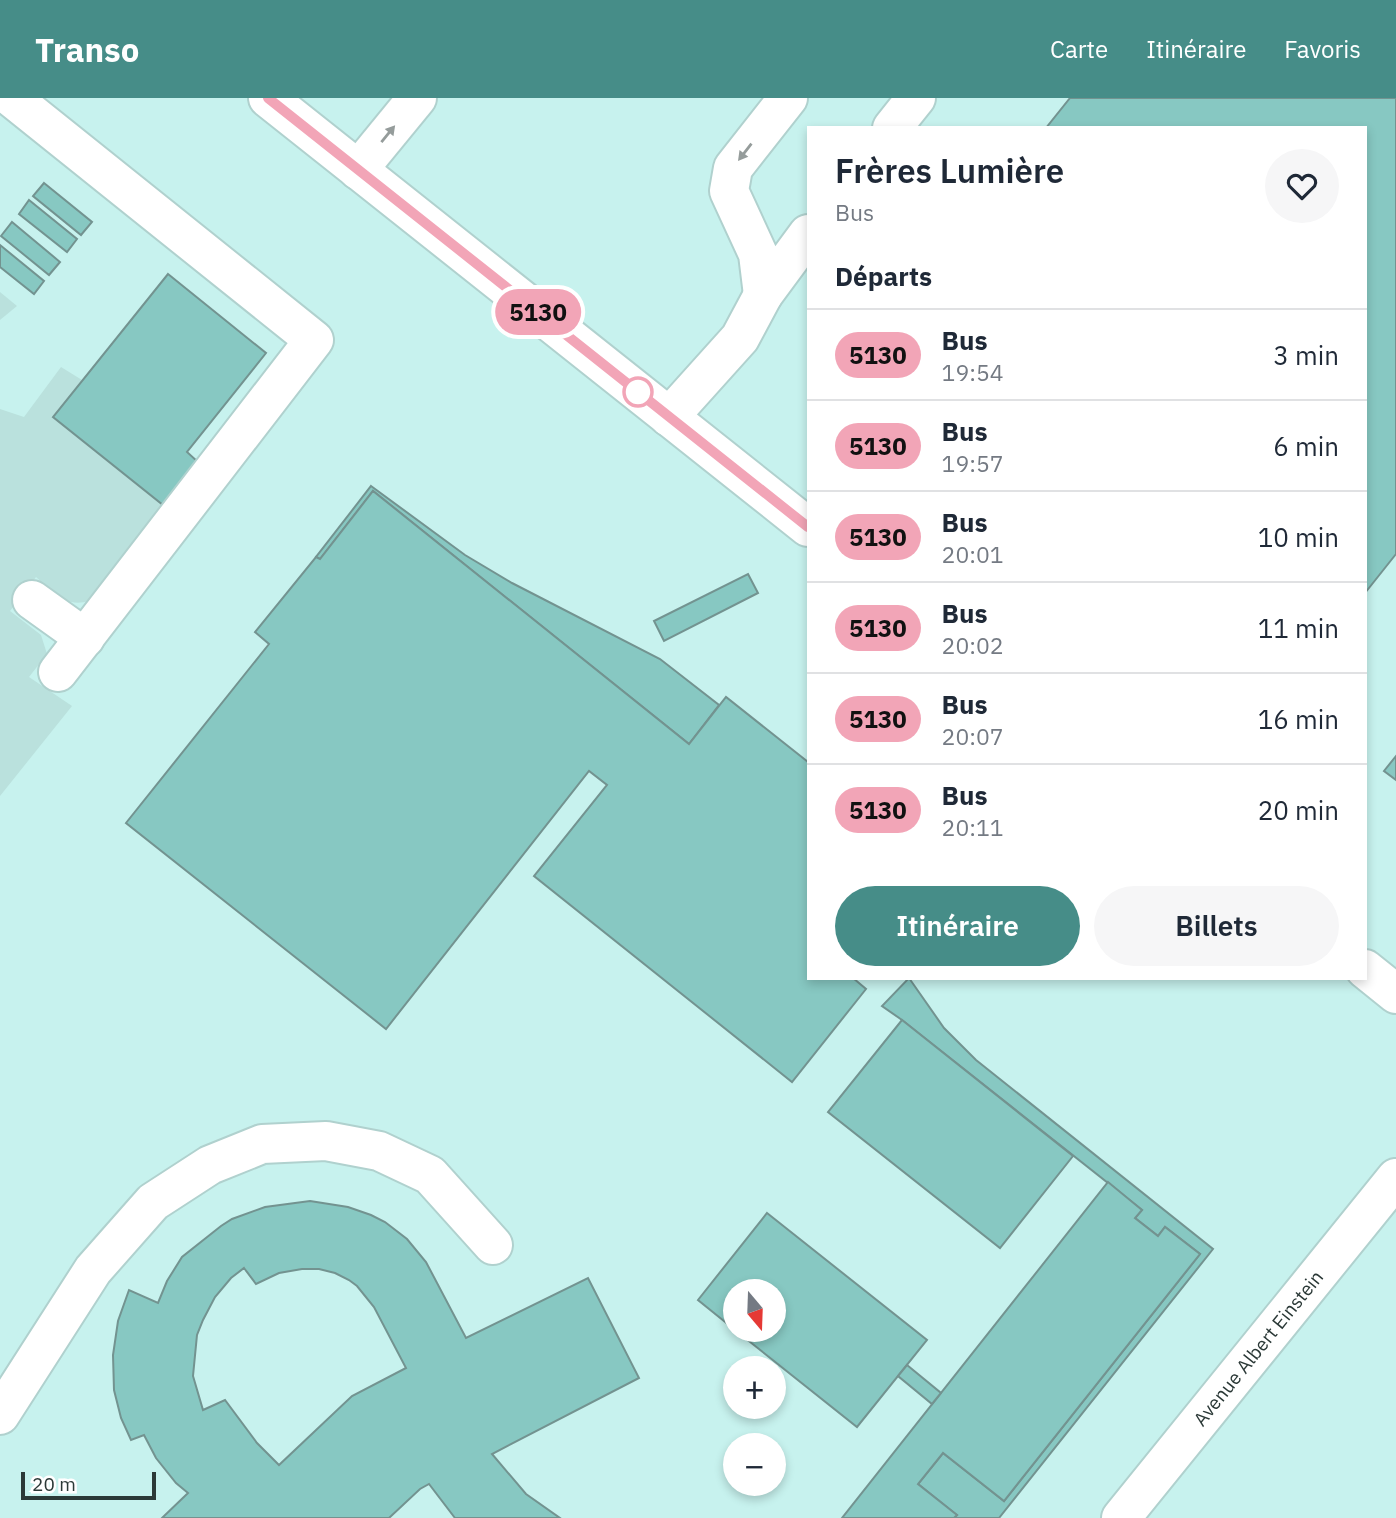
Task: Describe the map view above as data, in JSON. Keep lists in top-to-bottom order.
{
  "streets": {
    "street": ["Avenue Albert Einstein"]
  },
  "lines": ["bus line 5130"],
  "scale_bar": "20 m",
  "north": "bottom",
  "page": {
    "header": "Transo",
    "nav": ["Carte", "Itinéraire", "Favoris"],
    "on_map": "5130",
    "heading": [
      ["Frères Lumière", "Bus"],
      "Départs"
    ],
    "list": [
      {
        "mark": "5130",
        "name": "Bus",
        "note": "19:54",
        "value": "3 min"
      },
      {
        "mark": "5130",
        "name": "Bus",
        "note": "19:57",
        "value": "6 min"
      },
      {
        "mark": "5130",
        "name": "Bus",
        "note": "20:01",
        "value": "10 min"
      },
      {
        "mark": "5130",
        "name": "Bus",
        "note": "20:02",
        "value": "11 min"
      },
      {
        "mark": "5130",
        "name": "Bus",
        "note": "20:07",
        "value": "16 min"
      },
      {
        "mark": "5130",
        "name": "Bus",
        "note": "20:11",
        "value": "20 min"
      }
    ],
    "buttons": ["Itinéraire", "Billets"],
    "map_buttons": ["+", "−"],
    "scale": "20 m"
  }
}
